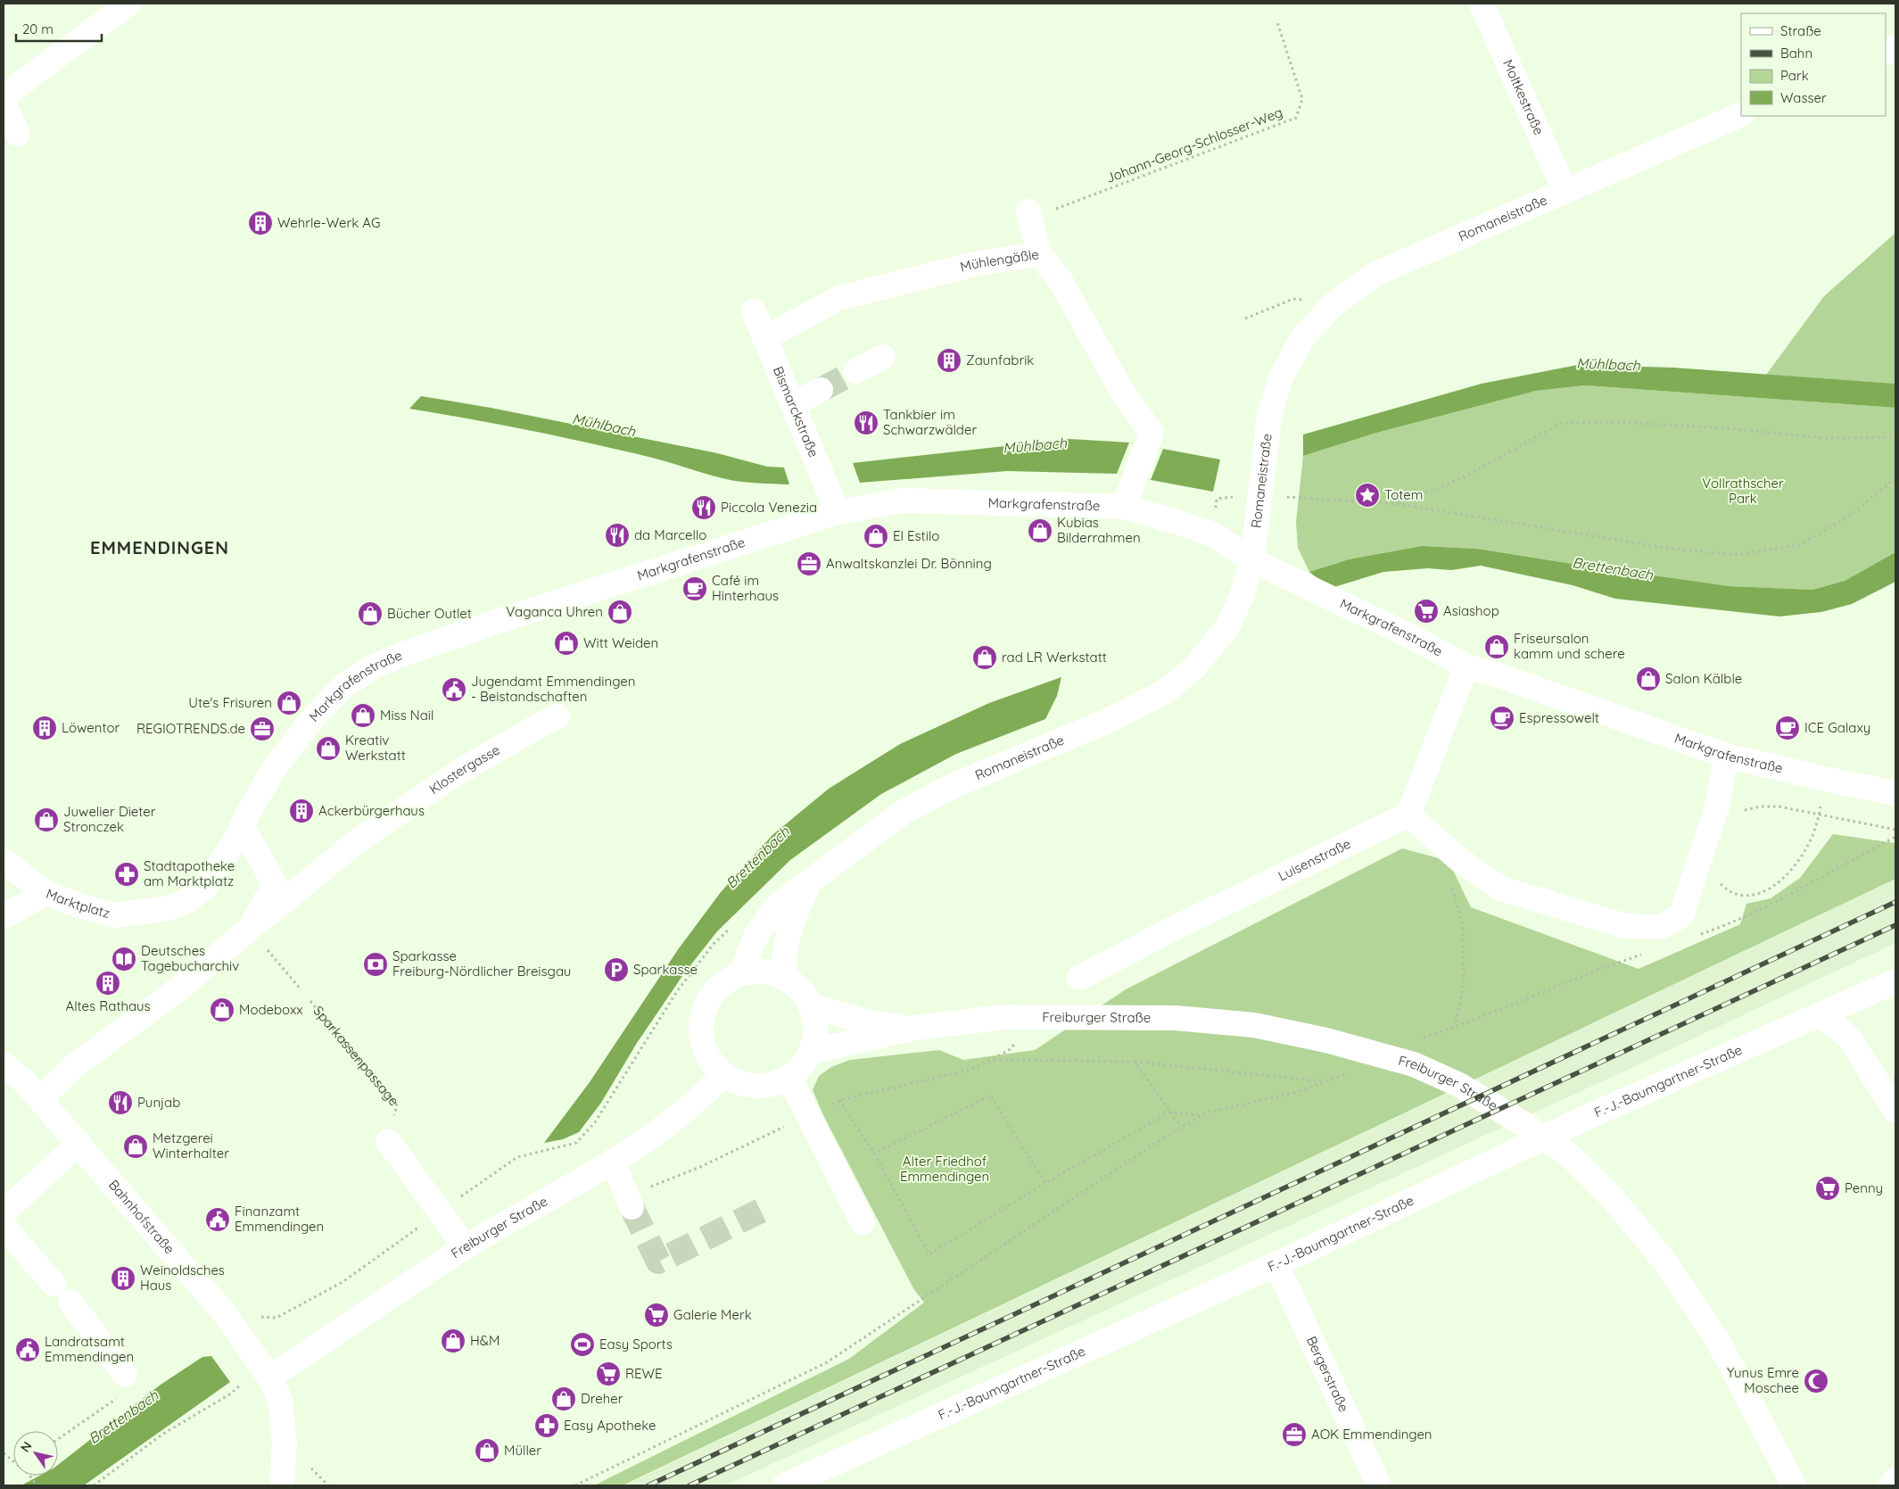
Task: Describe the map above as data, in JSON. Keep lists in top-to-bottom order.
{
  "streets": {
    "street": [
      "Moltkestraße",
      "Romaneistraße",
      "Mühlengäßle",
      "Bismarckstraße",
      "Markgrafenstraße",
      "Klostergasse",
      "Luisenstraße",
      "Marktplatz",
      "Freiburger Straße",
      "F.-J.-Baumgartner-Straße",
      "Bahnhofstraße",
      "Bergerstraße"
    ],
    "path": ["Johann-Georg-Schlosser-Weg", "Sparkassenpassage"]
  },
  "crossings": [
    ["Moltkestraße", "Romaneistraße"],
    ["Romaneistraße", "Markgrafenstraße"],
    ["Romaneistraße", "Freiburger Straße"],
    ["Mühlengäßle", "Bismarckstraße"],
    ["Mühlengäßle", "Markgrafenstraße"],
    ["Bismarckstraße", "Markgrafenstraße"],
    ["Markgrafenstraße", "Marktplatz"],
    ["Freiburger Straße", "Bahnhofstraße"],
    ["F.-J.-Baumgartner-Straße", "Bergerstraße"]
  ],
  "districts": ["EMMENDINGEN"],
  "water": ["Mühlbach", "Brettenbach"],
  "parks": ["Vollrathscher Park", "Alter Friedhof Emmendingen"],
  "places": {
    "building": [
      "Wehrle-Werk AG",
      "Zaunfabrik",
      "Löwentor",
      "Ackerbürgerhaus",
      "Altes Rathaus",
      "Weinoldsches Haus"
    ],
    "restaurant": [
      "Tankbier im Schwarzwälder",
      "Piccola Venezia",
      "da Marcello",
      "Punjab"
    ],
    "place": ["Totem"],
    "shop": [
      "Kubias Bilderrahmen",
      "El Estilo",
      "Vaganca Uhren",
      "Bücher Outlet",
      "Witt Weiden",
      "Friseursalon kamm und schere",
      "rad LR Werkstatt",
      "Salon Kälble",
      "Ute's Frisuren",
      "Miss Nail",
      "Kreativ Werkstatt",
      "Juwelier Dieter Stronczek",
      "Modeboxx",
      "Metzgerei Winterhalter",
      "H&M",
      "Dreher",
      "Müller"
    ],
    "office": ["Anwaltskanzlei Dr. Bönning", "REGIOTRENDS.de", "AOK Emmendingen"],
    "cafe": ["Café im Hinterhaus", "Espressowelt", "ICE Galaxy"],
    "supermarket": [
      "Asiashop",
      "Penny",
      "Galerie Merk",
      "REWE"
    ],
    "public building": ["Jugendamt Emmendingen - Beistandschaften", "Finanzamt Emmendingen", "Landratsamt Emmendingen"],
    "pharmacy": ["Stadtapotheke am Marktplatz", "Easy Apotheke"],
    "library": ["Deutsches Tagebucharchiv"],
    "bank": ["Sparkasse Freiburg-Nördlicher Breisgau"],
    "parking": ["Sparkasse"],
    "sports": ["Easy Sports"],
    "mosque": ["Yunus Emre Moschee"]
  },
  "legend": [
    "Straße",
    "Bahn",
    "Park",
    "Wasser"
  ],
  "scale_bar": "20 m",
  "north": "top left"
}
